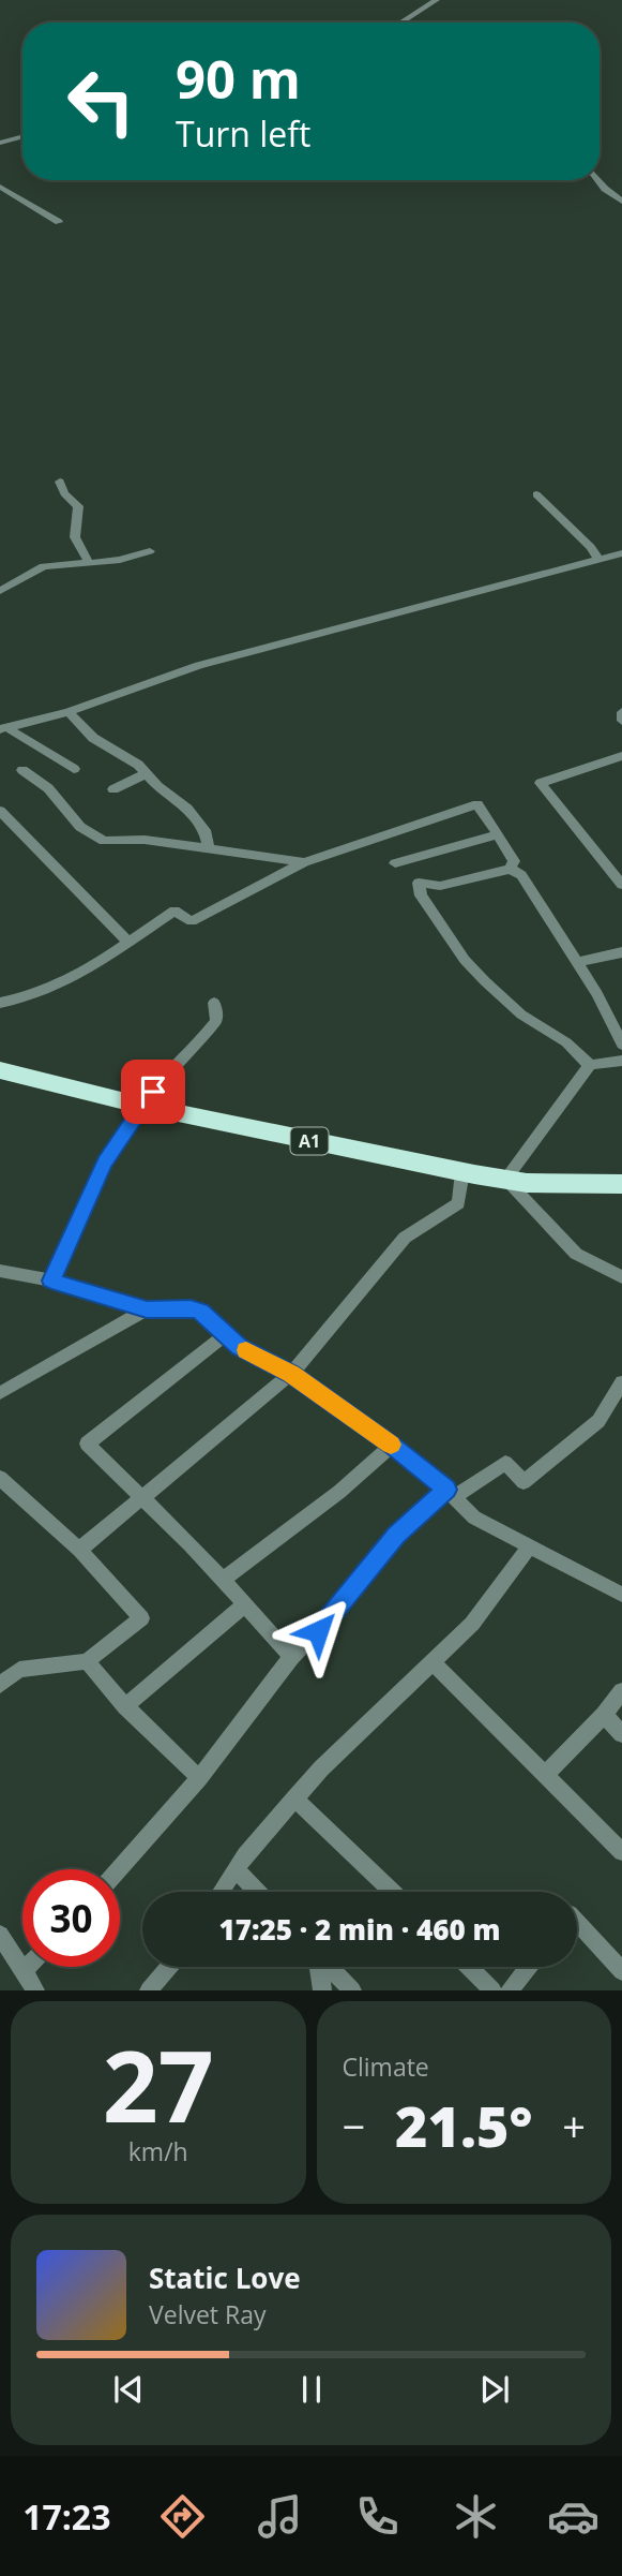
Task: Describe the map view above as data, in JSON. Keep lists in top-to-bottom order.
{
  "streets": {
    "highway": ["A1"]
  },
  "page": {
    "turn": ["90 m", "Turn left"],
    "limit": "30",
    "trip": "17:25 · 2 min · 460 m",
    "tile": [
      ["27", "km/h"],
      "Climate"
    ],
    "heat": ["−", "21.5°", "+"],
    "song": ["Static Love", "Velvet Ray"],
    "tabs": "17:23"
  }
}
